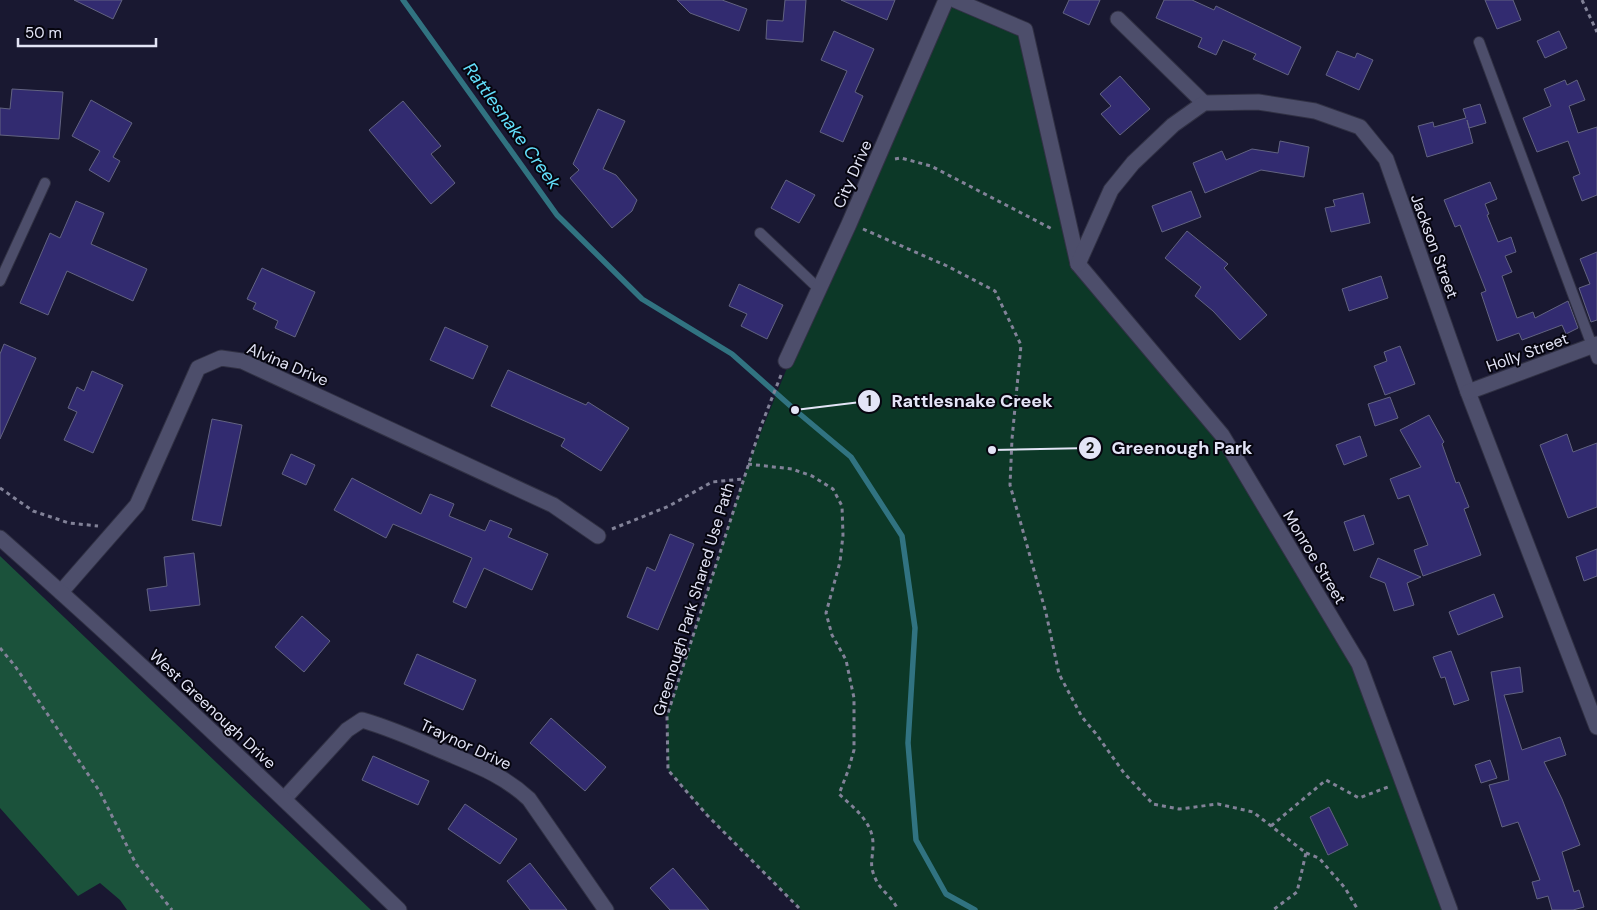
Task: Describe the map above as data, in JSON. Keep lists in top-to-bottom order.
{
  "streets": {
    "street": [
      "City Drive",
      "Jackson Street",
      "Holly Street",
      "Alvina Drive",
      "Monroe Street",
      "West Greenough Drive",
      "Traynor Drive"
    ],
    "path": ["Greenough Park Shared Use Path"]
  },
  "crossings": [
    ["City Drive", "Greenough Park Shared Use Path"],
    ["Jackson Street", "Holly Street"],
    ["Alvina Drive", "West Greenough Drive"],
    ["West Greenough Drive", "Traynor Drive"]
  ],
  "water": ["Rattlesnake Creek"],
  "places": ["Rattlesnake Creek", "Greenough Park"],
  "scale_bar": "50 m"
}
